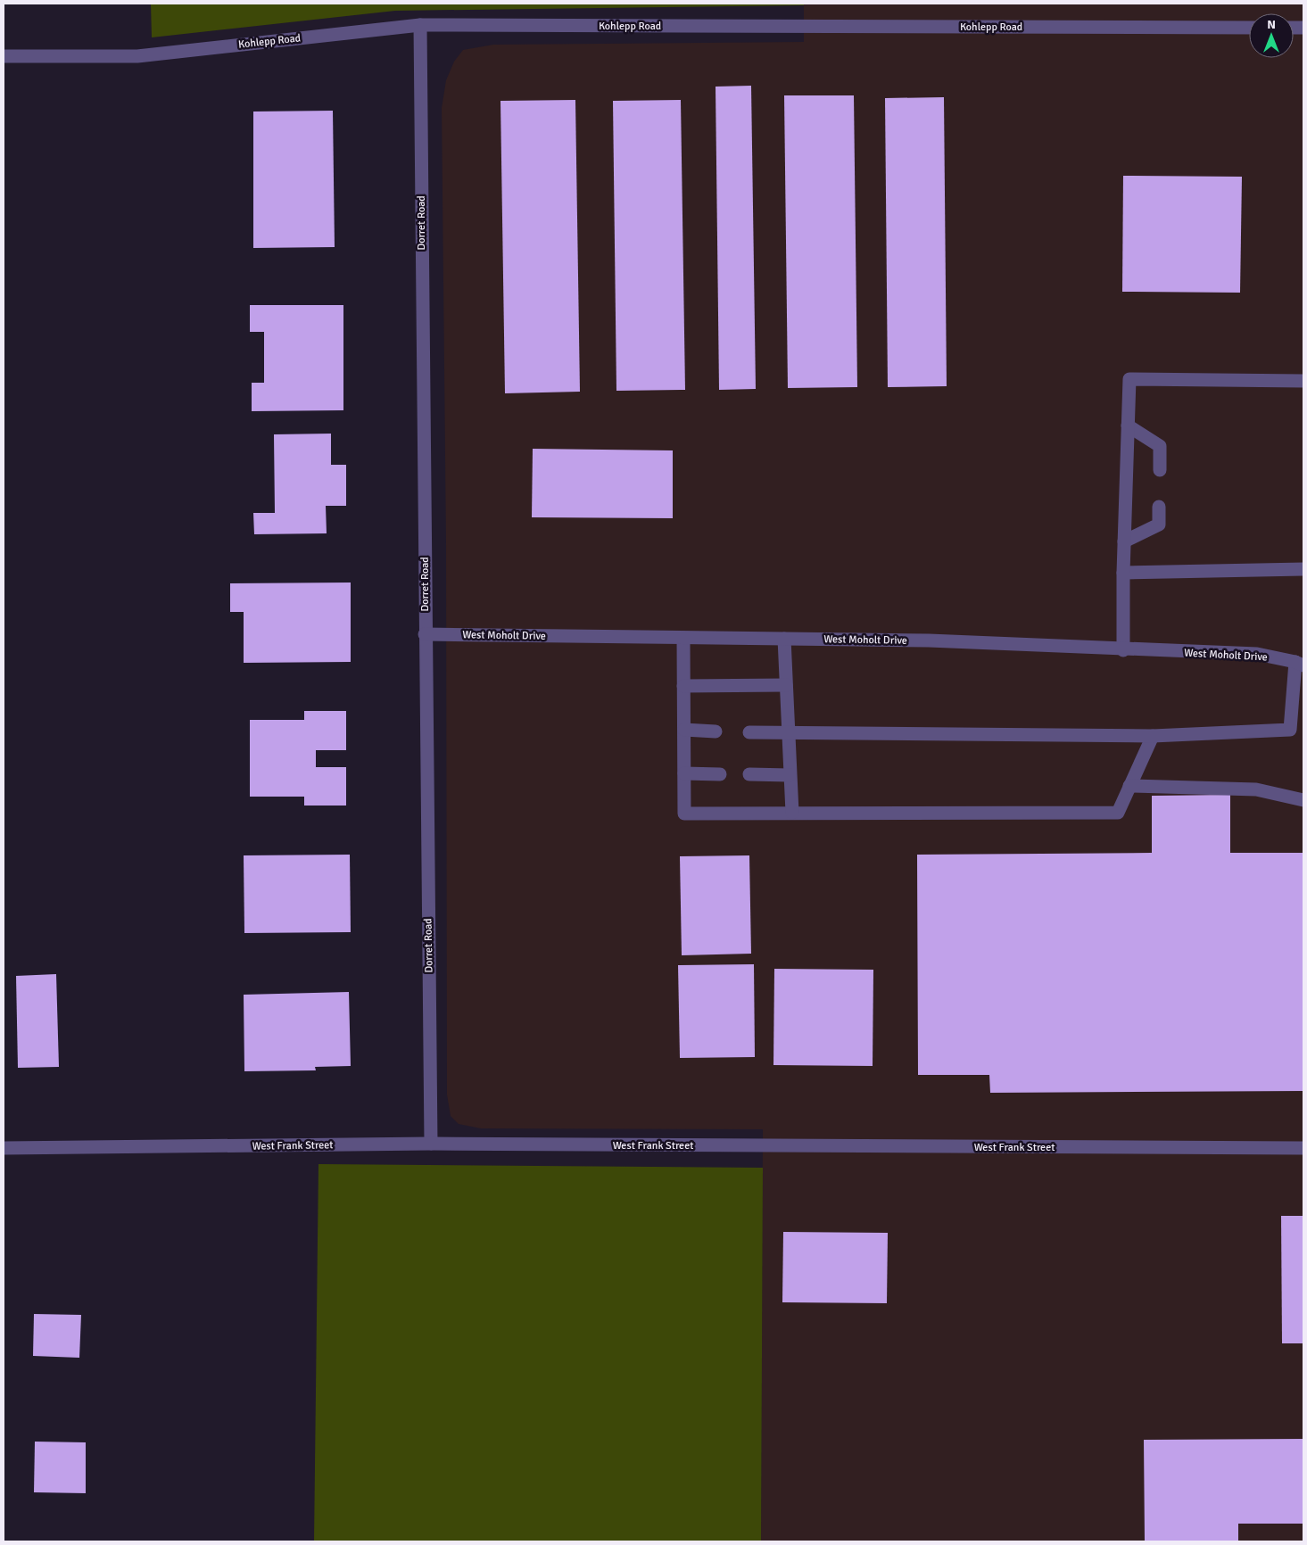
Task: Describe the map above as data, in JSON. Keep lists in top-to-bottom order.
{
  "streets": {
    "street": [
      "Kohlepp Road",
      "Dorret Road",
      "West Moholt Drive",
      "West Frank Street"
    ]
  },
  "crossings": [
    ["Kohlepp Road", "Dorret Road"],
    ["Dorret Road", "West Moholt Drive"],
    ["Dorret Road", "West Frank Street"]
  ],
  "north": "top"
}
